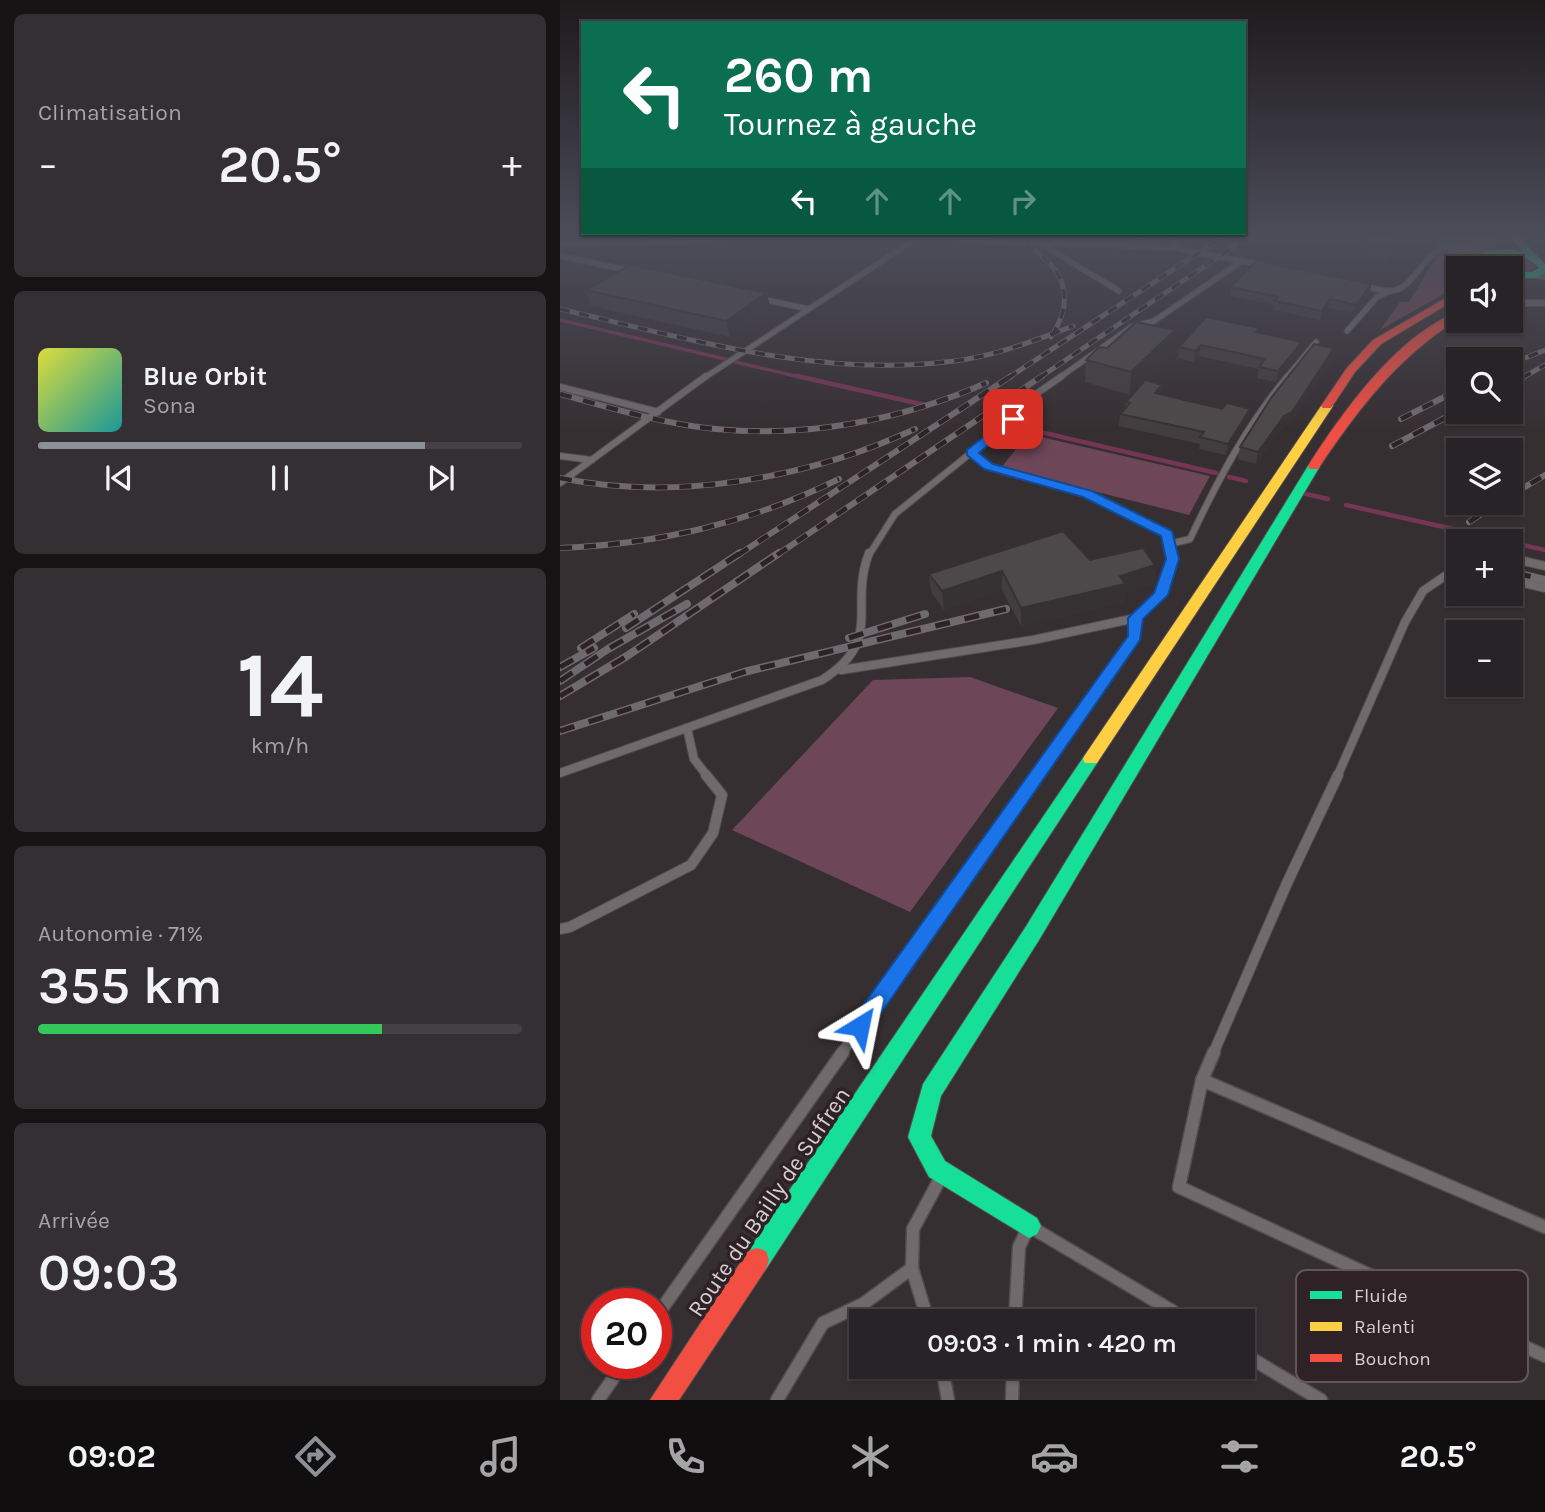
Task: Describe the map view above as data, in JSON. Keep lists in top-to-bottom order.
{
  "streets": {
    "main road": ["Route du Bailly de Suffren"]
  },
  "legend": ["Fluide", "Ralenti", "Bouchon"],
  "page": {
    "tile": [
      "Climatisation",
      ["14", "km/h"],
      ["Autonomie · 71%", "355 km"],
      ["Arrivée", "09:03"]
    ],
    "turn": ["260 m", "Tournez à gauche"],
    "heat": ["−", "20.5°", "+"],
    "map_buttons": ["+", "−"],
    "song": ["Blue Orbit", "Sona"],
    "limit": "20",
    "trip": "09:03 · 1 min · 420 m",
    "tabs": ["09:02", "20.5°"]
  }
}
